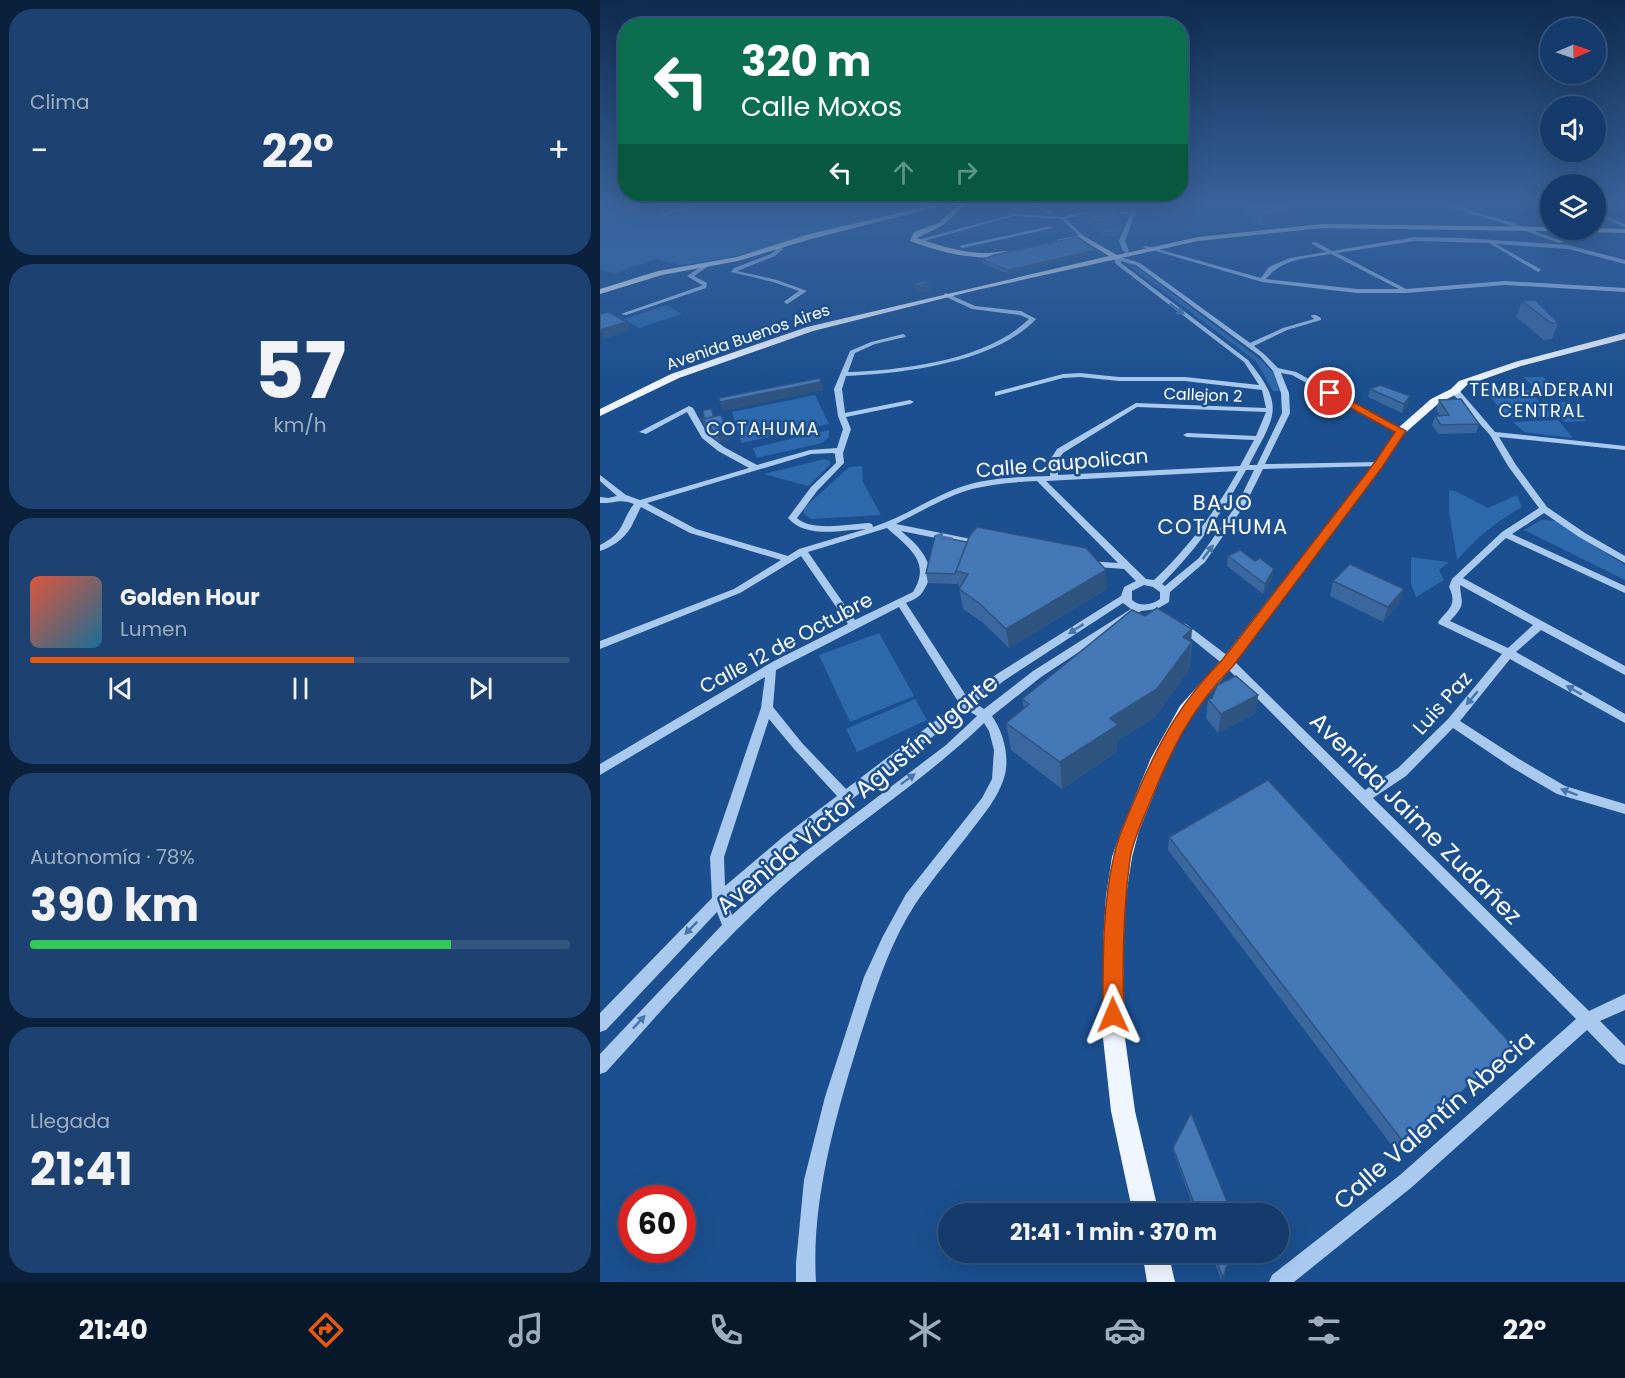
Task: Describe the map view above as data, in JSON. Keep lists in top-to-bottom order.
{
  "streets": {
    "main road": ["Avenida Buenos Aires"],
    "street": [
      "Callejon 2",
      "Calle Caupolican",
      "Calle 12 de Octubre",
      "Luis Paz",
      "Avenida Víctor Agustín Ugarte",
      "Avenida Jaime Zudañez",
      "Calle Valentín Abecia"
    ]
  },
  "crossings": [
    ["Callejon 2", "Calle Caupolican"],
    ["Calle Caupolican", "Calle 12 de Octubre"],
    ["Luis Paz", "Avenida Jaime Zudañez"],
    ["Avenida Jaime Zudañez", "Calle Valentín Abecia"]
  ],
  "one_way": ["Luis Paz"],
  "districts": ["TEMBLADERANI CENTRAL", "COTAHUMA", "BAJO COTAHUMA"],
  "north": "right",
  "page": {
    "tile": [
      "Clima",
      ["57", "km/h"],
      ["Autonomía · 78%", "390 km"],
      ["Llegada", "21:41"]
    ],
    "turn": ["320 m", "Calle Moxos"],
    "heat": ["−", "22°", "+"],
    "song": ["Golden Hour", "Lumen"],
    "limit": "60",
    "trip": "21:41 · 1 min · 370 m",
    "tabs": ["21:40", "22°"]
  }
}
